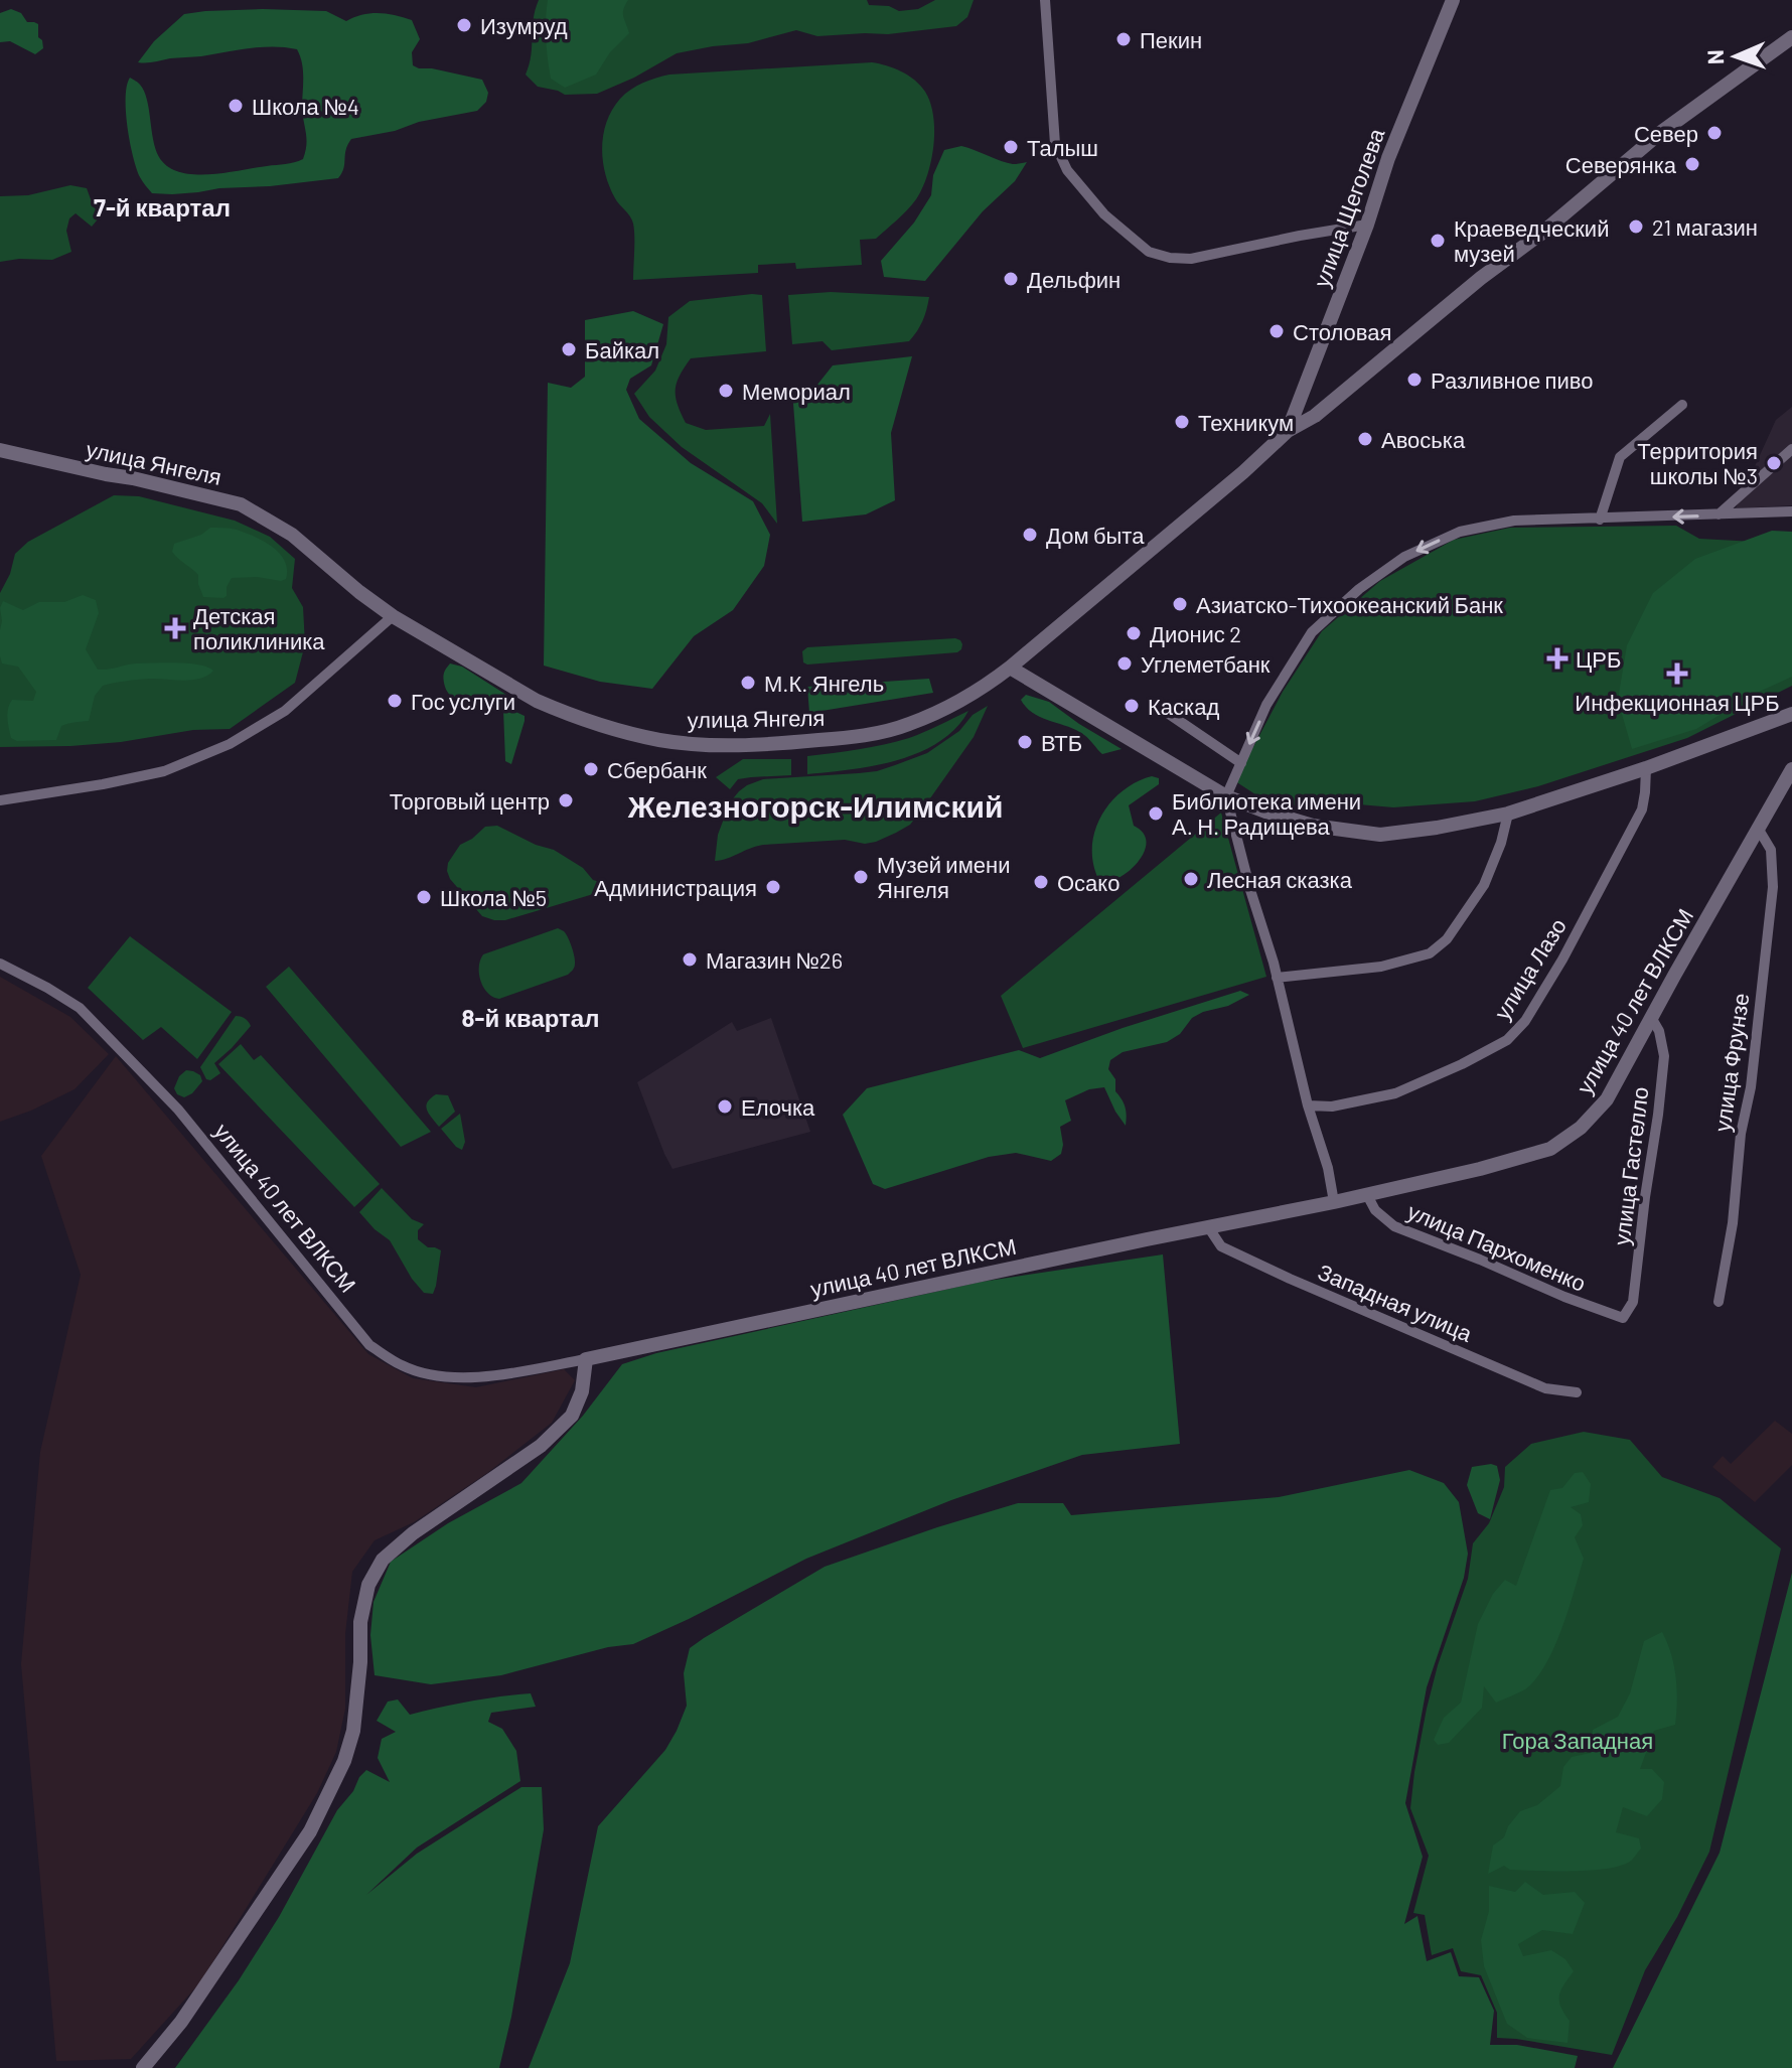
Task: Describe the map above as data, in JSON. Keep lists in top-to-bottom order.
{
  "streets": {
    "street": [
      "улица Щеголева",
      "улица Янгеля",
      "улица Лазо",
      "улица 40 лет ВЛКСМ",
      "улица Фрунзе",
      "улица Гастелло",
      "улица Пархоменко",
      "Западная улица"
    ]
  },
  "crossings": [
    ["улица Щеголева", "улица Янгеля"],
    ["улица 40 лет ВЛКСМ", "улица Фрунзе"],
    ["улица 40 лет ВЛКСМ", "улица Гастелло"],
    ["улица 40 лет ВЛКСМ", "улица Пархоменко"],
    ["улица 40 лет ВЛКСМ", "Западная улица"],
    ["улица Гастелло", "улица Пархоменко"]
  ],
  "districts": ["7-й квартал", "Железногорск-Илимский", "8-й квартал"],
  "parks": ["Гора Западная"],
  "places": {
    "other": [
      "Изумруд",
      "Пекин",
      "Школа №4",
      "Север",
      "Талыш",
      "Северянка",
      "21 магазин",
      "Краеведческий музей",
      "Дельфин",
      "Столовая",
      "Байкал",
      "Разливное пиво",
      "Мемориал",
      "Техникум",
      "Авоська",
      "Территория школы №3",
      "Дом быта",
      "Азиатско-Тихоокеанский Банк",
      "Дионис 2",
      "Углеметбанк",
      "М.К. Янгель",
      "Гос услуги",
      "Каскад",
      "ВТБ",
      "Сбербанк",
      "Торговый центр",
      "Библиотека имени А. Н. Радищева",
      "Музей имени Янгеля",
      "Лесная сказка",
      "Осако",
      "Администрация",
      "Школа №5",
      "Магазин №26",
      "Елочка"
    ],
    "health": ["Детская поликлиника", "ЦРБ", "Инфекционная ЦРБ"]
  },
  "north": "left"
}
